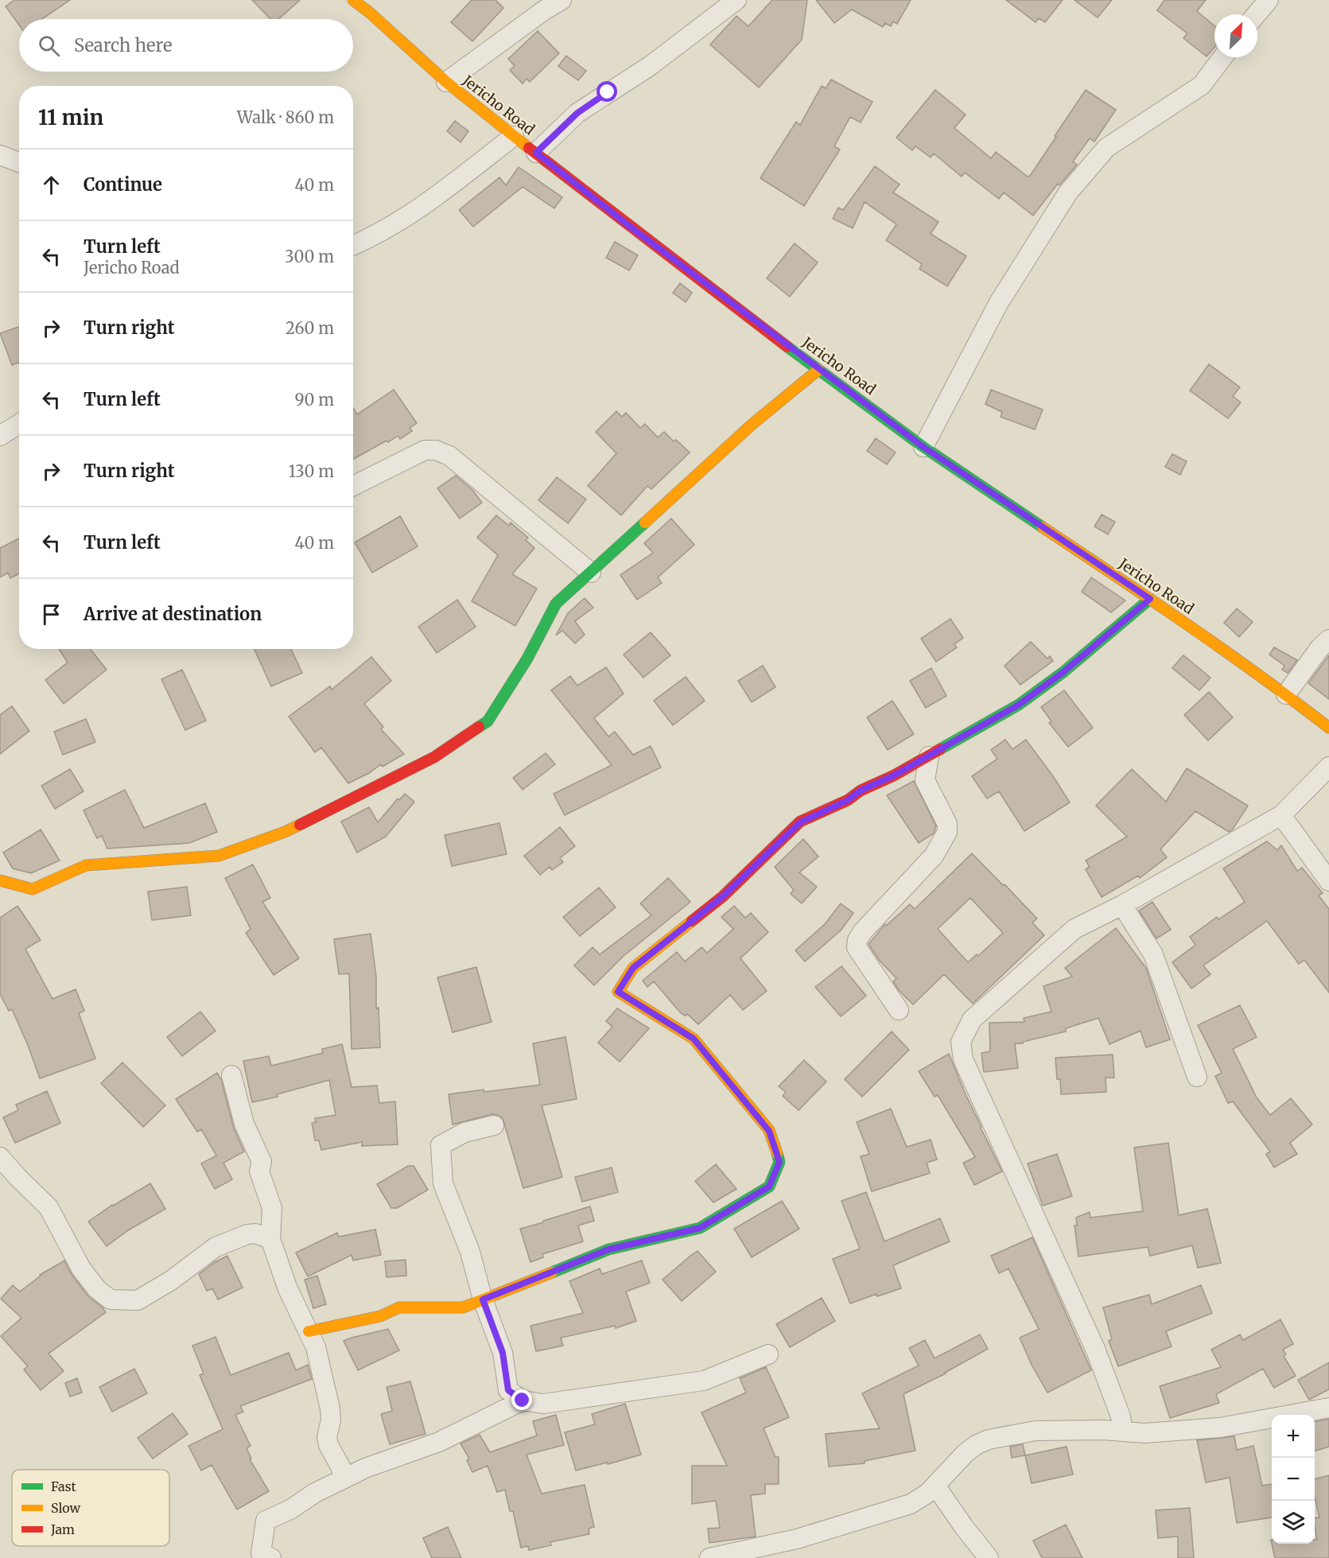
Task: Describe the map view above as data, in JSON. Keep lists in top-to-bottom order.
{
  "streets": {
    "street": ["Jericho Road"]
  },
  "legend": ["Fast", "Slow", "Jam"],
  "north": "top right",
  "page": {
    "search": "Search here",
    "heading": ["11 min", "Walk · 860 m"],
    "list": [
      ["Continue", "40 m"],
      ["Turn left", "Jericho Road", "300 m"],
      ["Turn right", "260 m"],
      ["Turn left", "90 m"],
      ["Turn right", "130 m"],
      ["Turn left", "40 m"],
      "Arrive at destination"
    ],
    "map_buttons": ["+", "−"]
  }
}
